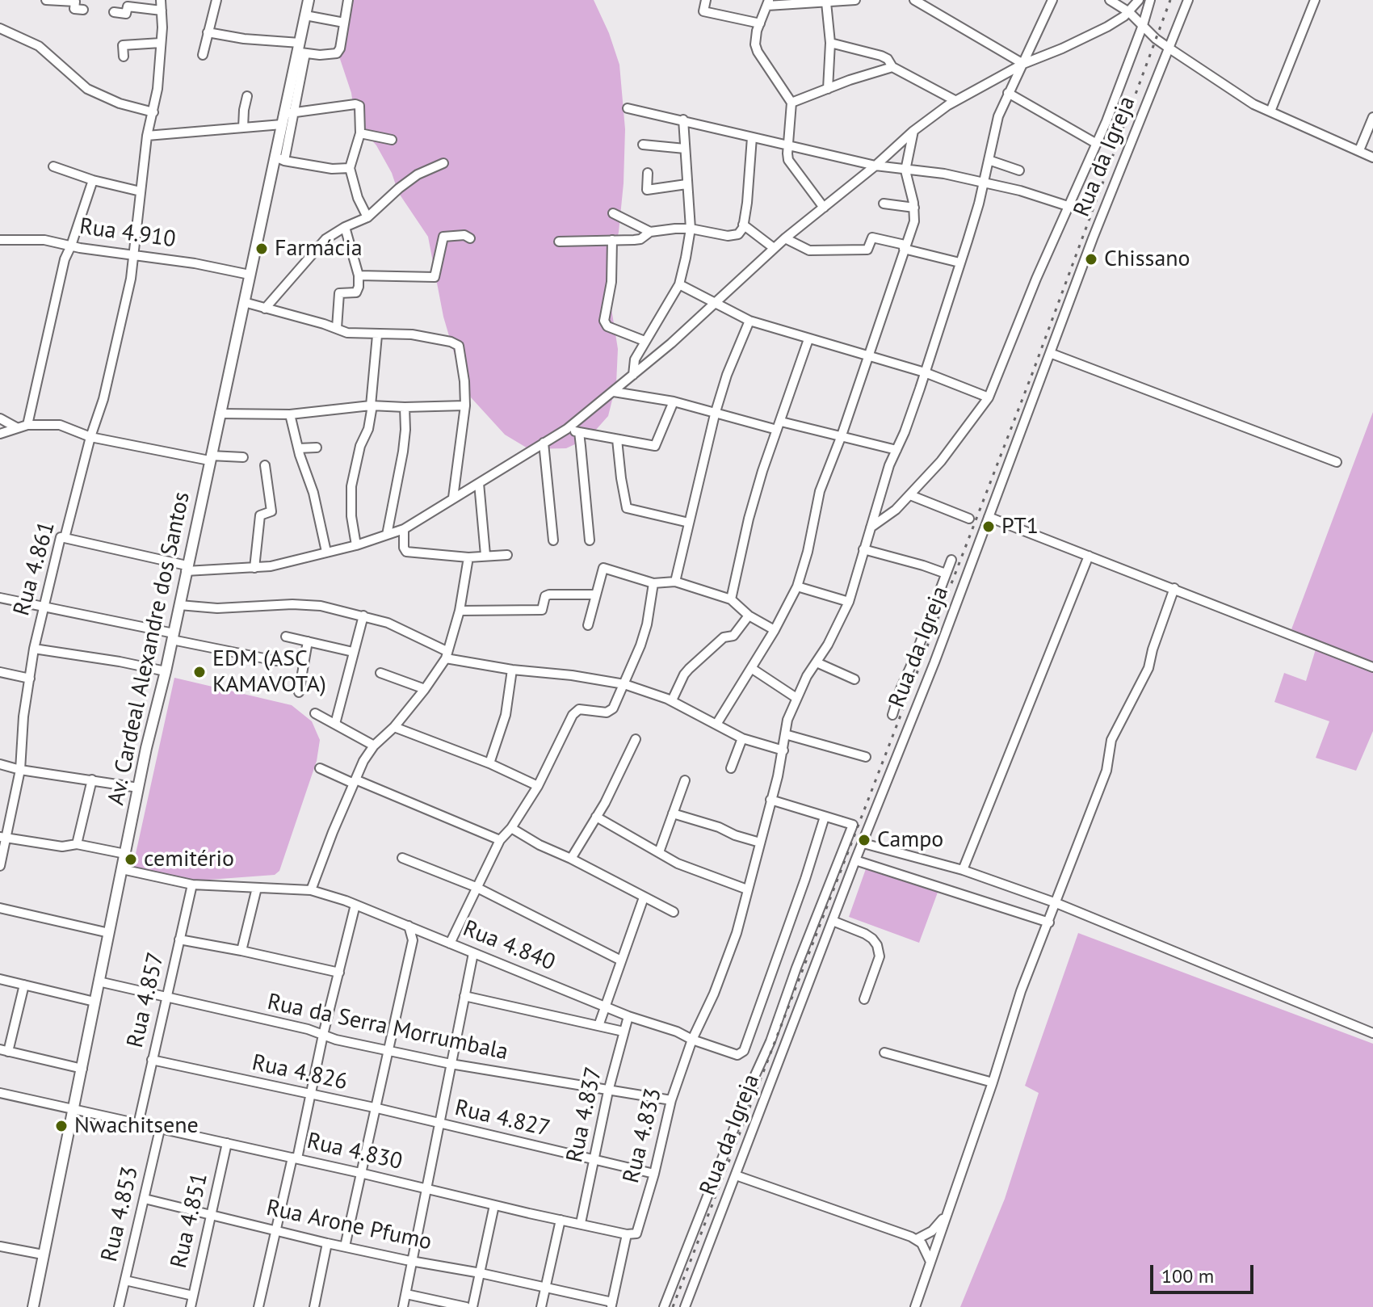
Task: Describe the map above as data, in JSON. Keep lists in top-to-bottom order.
{
  "streets": {
    "street": [
      "Rua da Igreja",
      "Rua 4.910",
      "Rua 4.861",
      "Av. Cardeal Alexandre dos Santos",
      "Rua 4.840",
      "Rua 4.857",
      "Rua da Serra Morrumbala",
      "Rua 4.826",
      "Rua 4.837",
      "Rua 4.827",
      "Rua 4.833",
      "Rua 4.830",
      "Rua 4.853",
      "Rua 4.851",
      "Rua Arone Pfumo"
    ]
  },
  "crossings": [
    ["Rua da Igreja", "Rua 4.840"],
    ["Rua 4.910", "Rua 4.861"],
    ["Rua 4.910", "Av. Cardeal Alexandre dos Santos"],
    ["Av. Cardeal Alexandre dos Santos", "Rua 4.840"],
    ["Av. Cardeal Alexandre dos Santos", "Rua da Serra Morrumbala"],
    ["Av. Cardeal Alexandre dos Santos", "Rua 4.830"],
    ["Rua 4.840", "Rua 4.857"],
    ["Rua 4.840", "Rua 4.837"],
    ["Rua 4.840", "Rua 4.833"],
    ["Rua 4.857", "Rua da Serra Morrumbala"],
    ["Rua 4.857", "Rua 4.826"],
    ["Rua 4.857", "Rua 4.830"],
    ["Rua da Serra Morrumbala", "Rua 4.837"],
    ["Rua da Serra Morrumbala", "Rua 4.833"],
    ["Rua 4.826", "Rua 4.827"],
    ["Rua 4.837", "Rua 4.827"],
    ["Rua 4.837", "Rua 4.830"],
    ["Rua 4.827", "Rua 4.833"],
    ["Rua 4.833", "Rua 4.830"],
    ["Rua 4.830", "Rua 4.853"],
    ["Rua 4.830", "Rua 4.851"],
    ["Rua 4.853", "Rua Arone Pfumo"],
    ["Rua 4.851", "Rua Arone Pfumo"]
  ],
  "places": [
    "Farmácia",
    "Chissano",
    "PT1",
    "EDM (ASC KAMAVOTA)",
    "Campo",
    "cemitério",
    "Nwachitsene"
  ],
  "scale_bar": "100 m"
}
